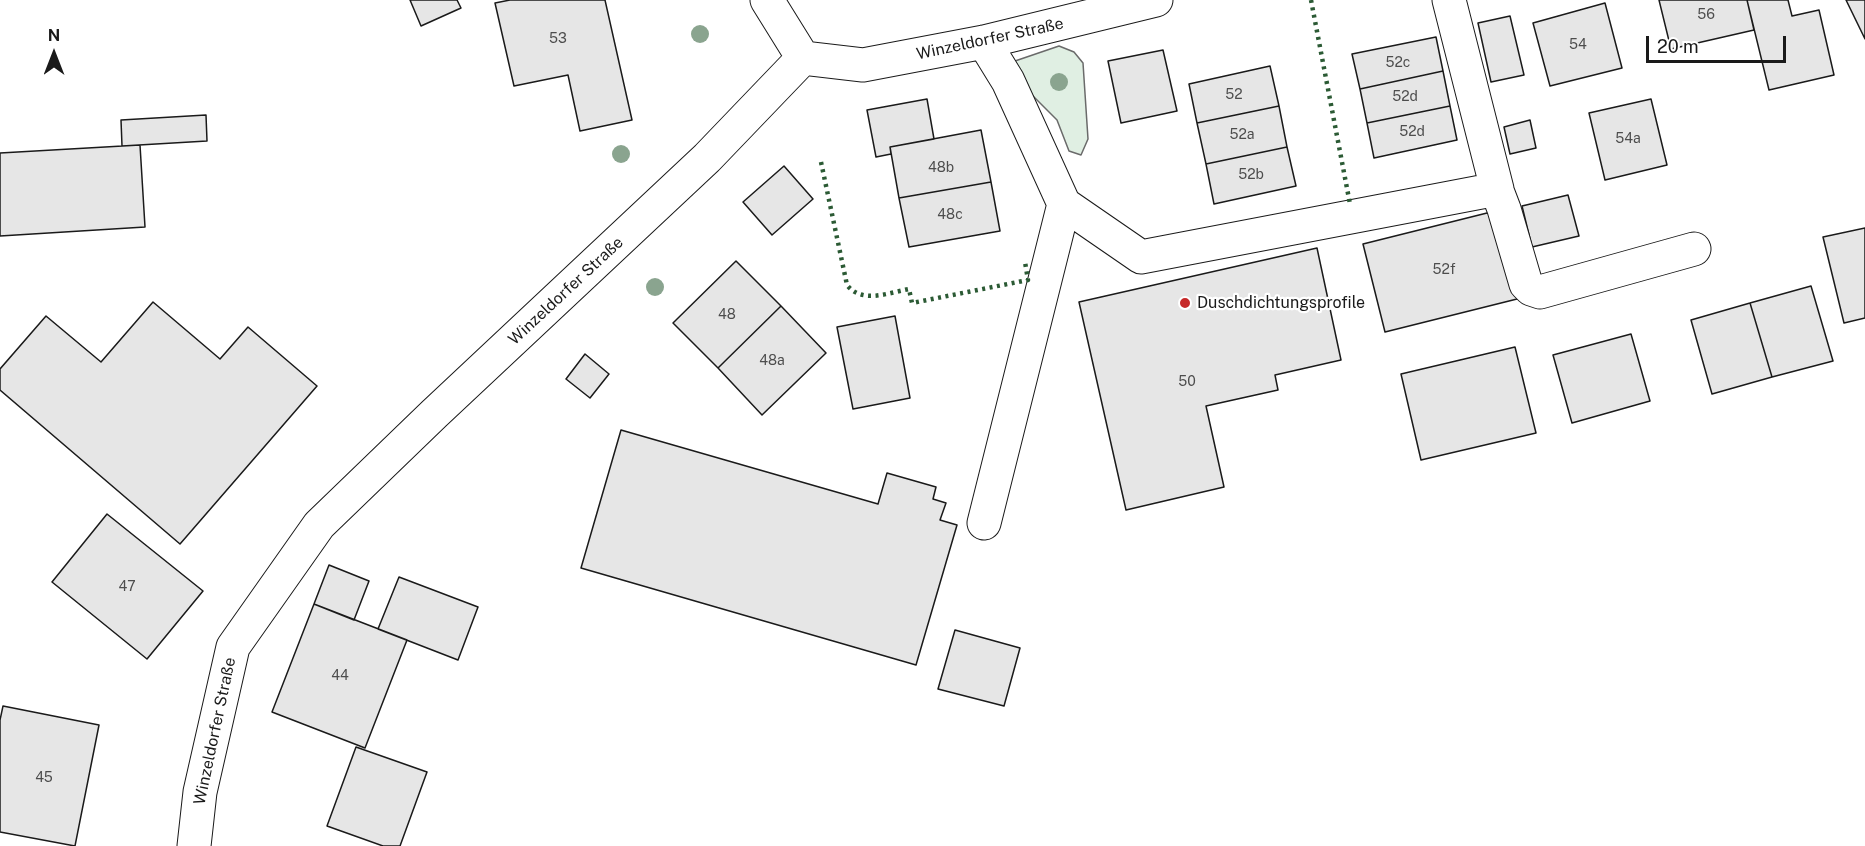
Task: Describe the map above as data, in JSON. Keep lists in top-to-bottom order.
{
  "streets": {
    "street": ["Winzeldorfer Straße"]
  },
  "places": ["Duschdichtungsprofile"],
  "house_numbers": [
    "56",
    "53",
    "54",
    "52c",
    "52",
    "52d",
    "52d",
    "52a",
    "54a",
    "48b",
    "52b",
    "48c",
    "52f",
    "48",
    "48a",
    "50",
    "47",
    "44",
    "45"
  ],
  "scale_bar": "20 m",
  "north": "top"
}
